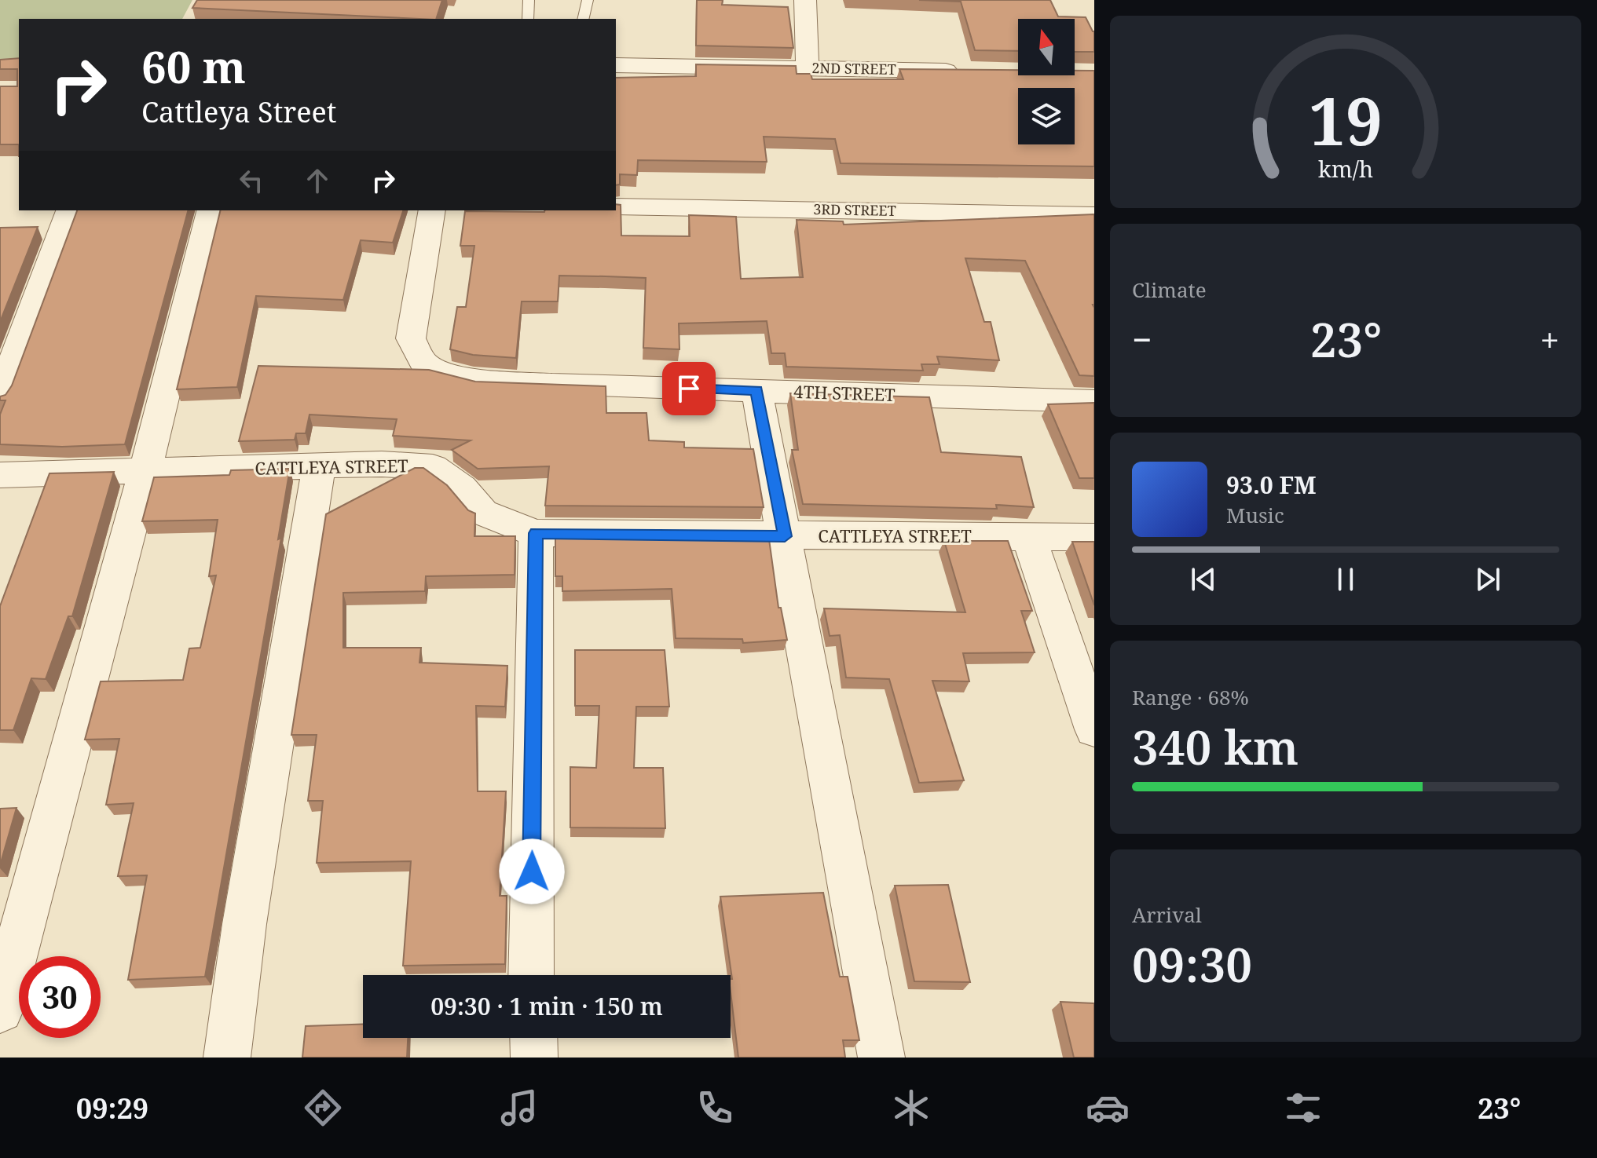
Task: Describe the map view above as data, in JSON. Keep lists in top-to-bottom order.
{
  "streets": {
    "street": [
      "2ND STREET",
      "3RD STREET",
      "4TH STREET",
      "CATTLEYA STREET"
    ]
  },
  "north": "top",
  "page": {
    "turn": ["60 m", "Cattleya Street"],
    "tile": [
      "Climate",
      ["Range · 68%", "340 km"],
      ["Arrival", "09:30"]
    ],
    "heat": ["−", "23°", "+"],
    "song": ["93.0 FM", "Music"],
    "limit": "30",
    "trip": "09:30 · 1 min · 150 m",
    "tabs": ["09:29", "23°"],
    "gauge": ["19", "km/h"]
  }
}
